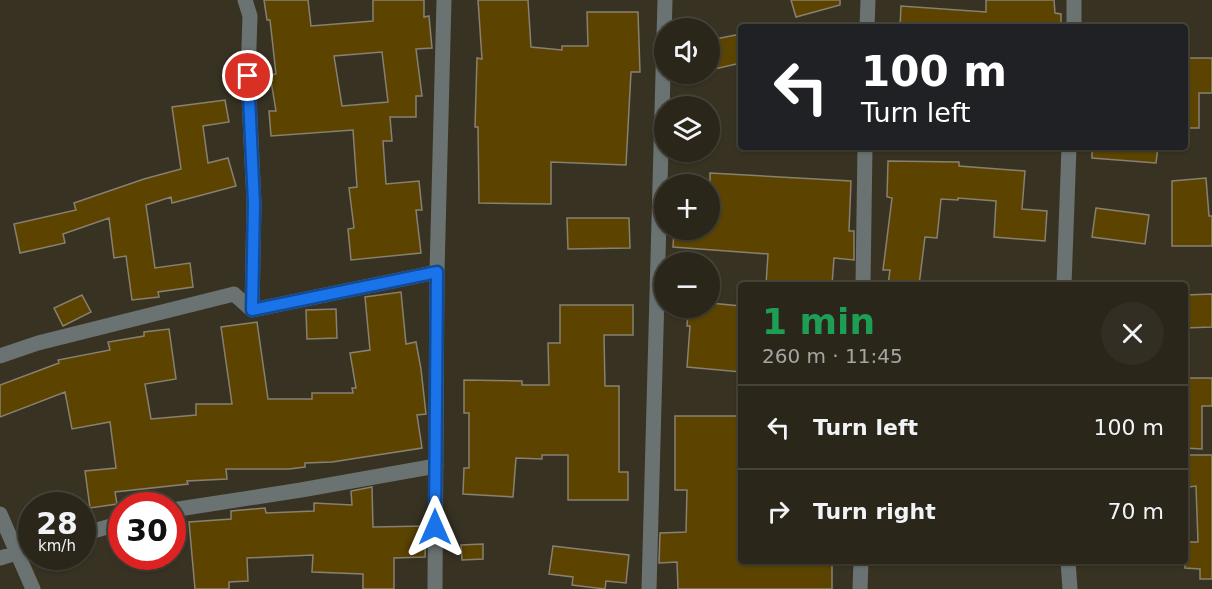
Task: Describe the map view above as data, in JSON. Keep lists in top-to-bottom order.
{
  "page": {
    "map_buttons": ["+", "−"],
    "turn": ["100 m", "Turn left"],
    "heading": ["1 min", "260 m · 11:45"],
    "list": [
      {
        "name": "Turn left",
        "value": "100 m"
      },
      {
        "name": "Turn right",
        "value": "70 m"
      }
    ],
    "speed": "28 km/h",
    "limit": "30"
  }
}
